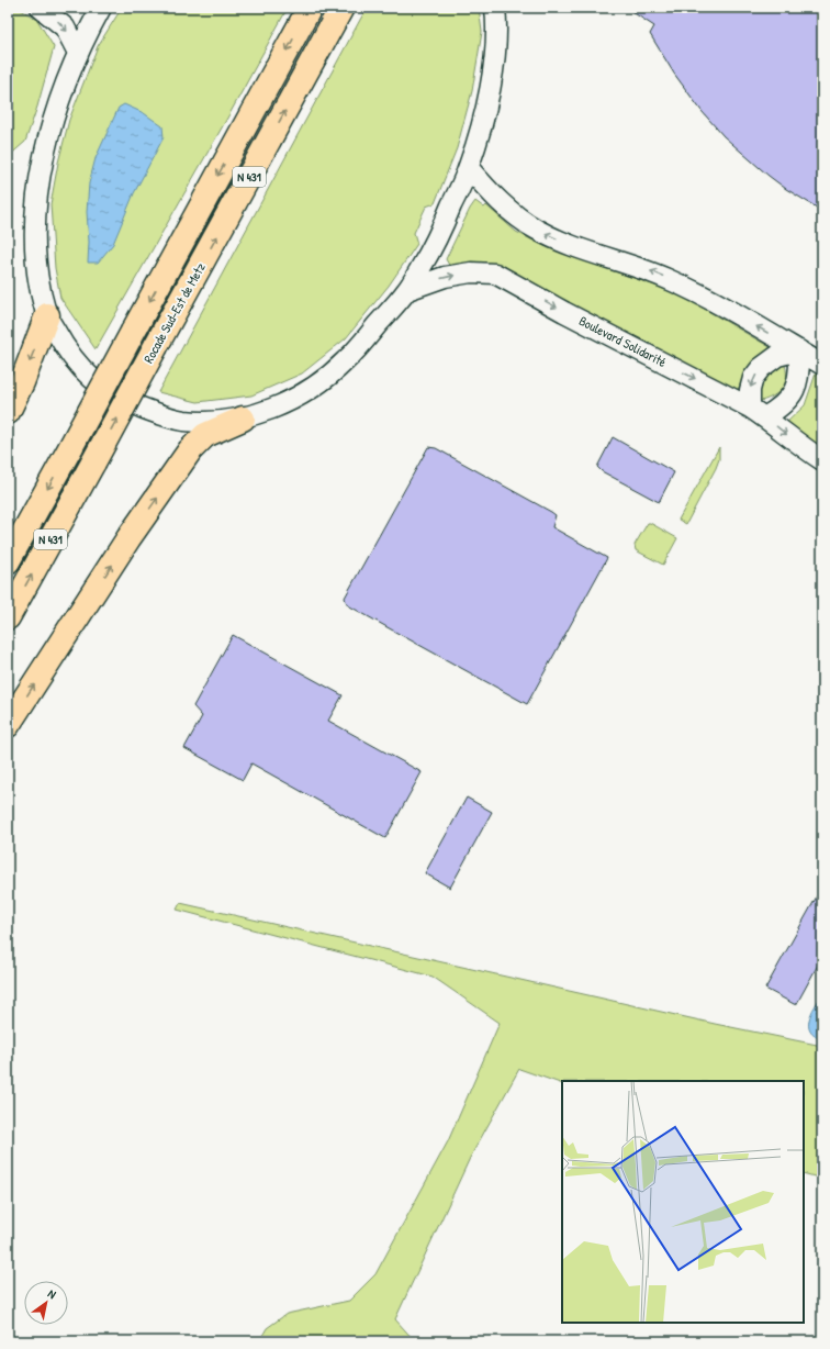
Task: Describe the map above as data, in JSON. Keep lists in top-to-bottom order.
{
  "streets": {
    "highway": ["N 431", "Rocade Sud-Est de Metz"],
    "main road": ["Boulevard Solidarité"]
  },
  "north": "top right"
}
